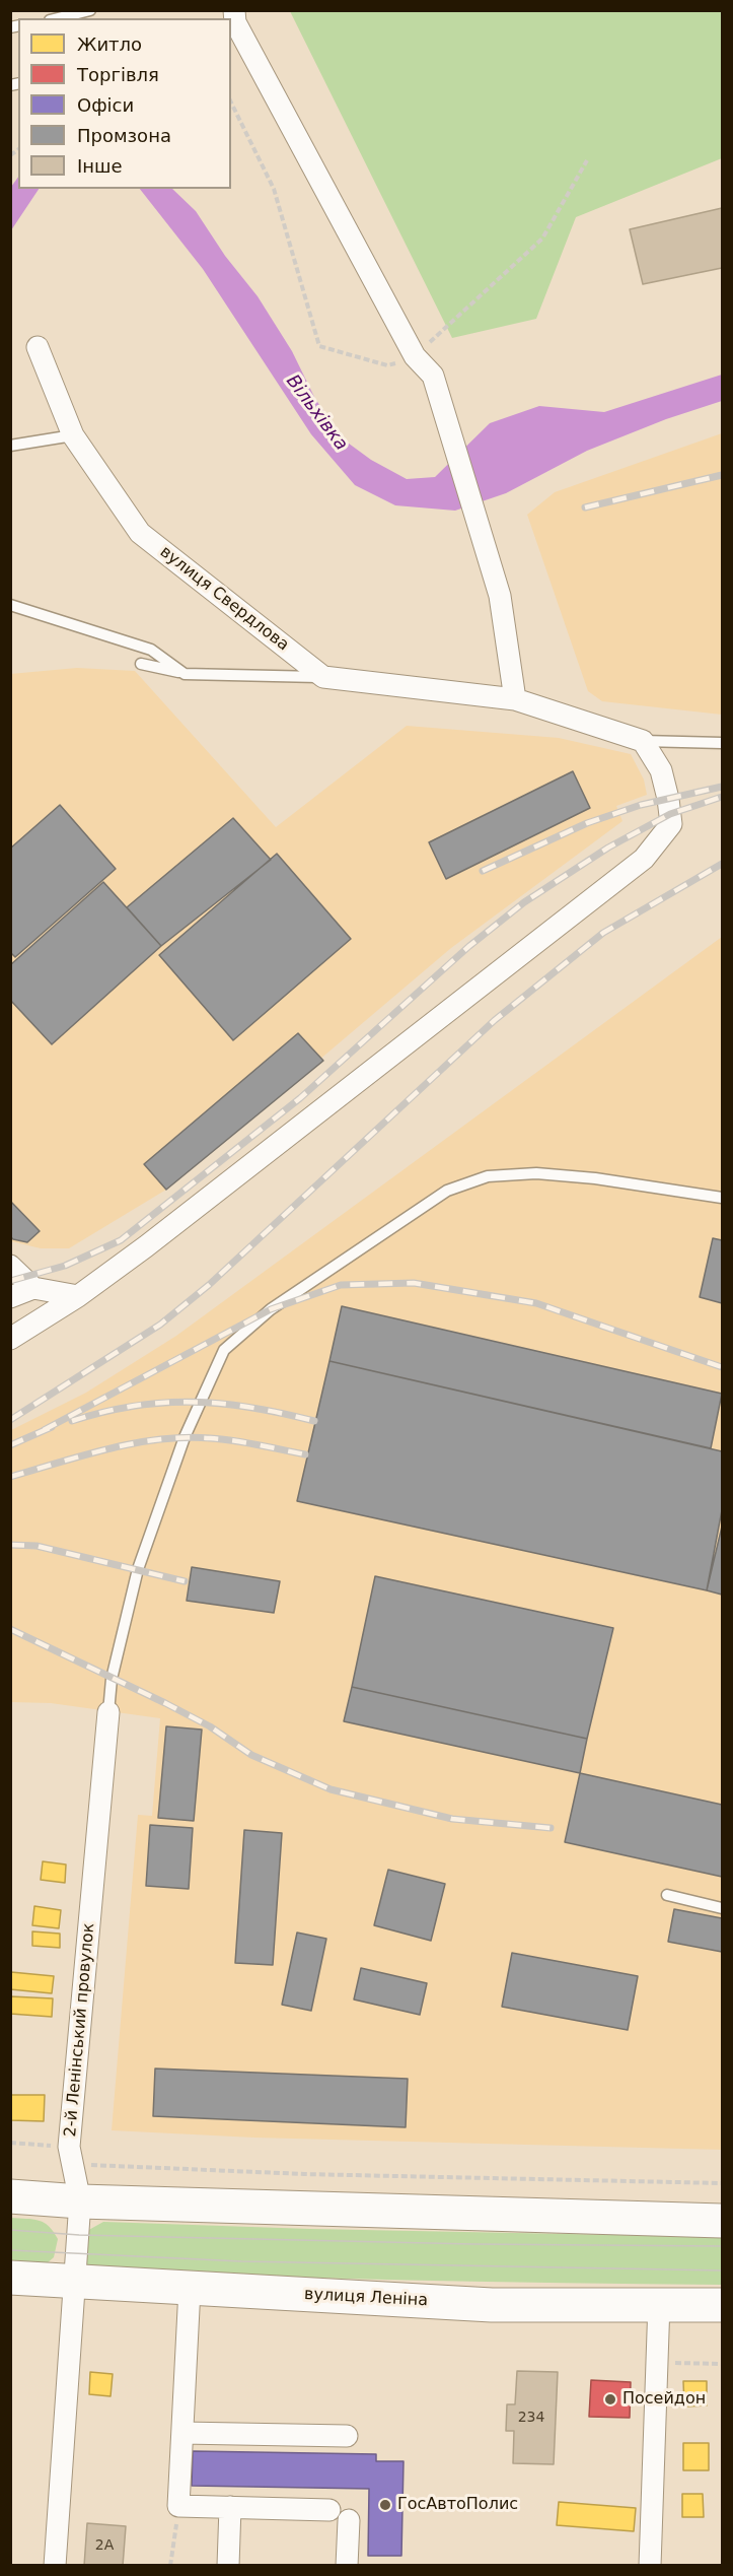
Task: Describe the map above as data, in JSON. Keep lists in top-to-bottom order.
{
  "streets": {
    "main road": ["вулиця Леніна"],
    "street": ["вулиця Свердлова", "2-й Ленінський провулок"]
  },
  "crossings": [
    ["2-й Ленінський провулок", "вулиця Леніна"]
  ],
  "water": ["Вільхівка"],
  "places": ["Посейдон", "ГосАвтоПолис"],
  "house_numbers": ["234", "2А"],
  "legend": [
    "Житло",
    "Торгівля",
    "Офіси",
    "Промзона",
    "Інше"
  ]
}
